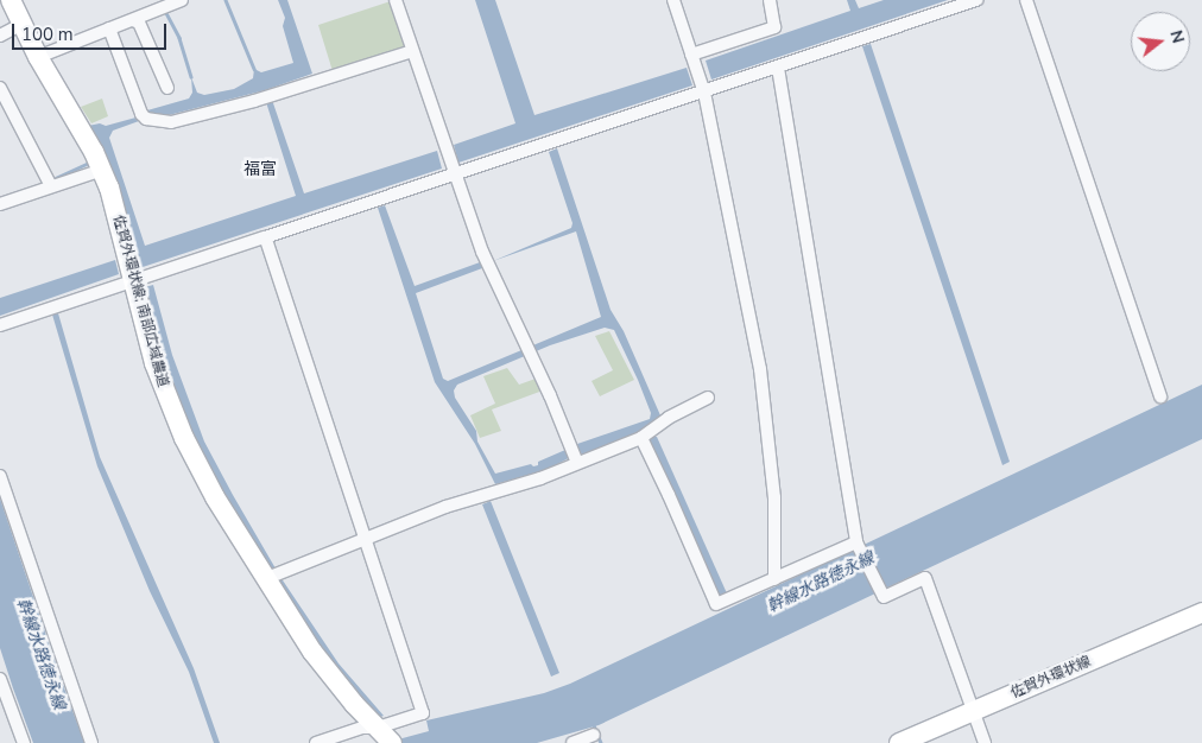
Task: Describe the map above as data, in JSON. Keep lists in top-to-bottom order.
{
  "streets": {
    "main road": ["佐賀外環状線; 南部広域農道", "佐賀外環状線"]
  },
  "districts": ["福富"],
  "water": ["幹線水路徳永線"],
  "scale_bar": "100 m",
  "north": "right"
}
